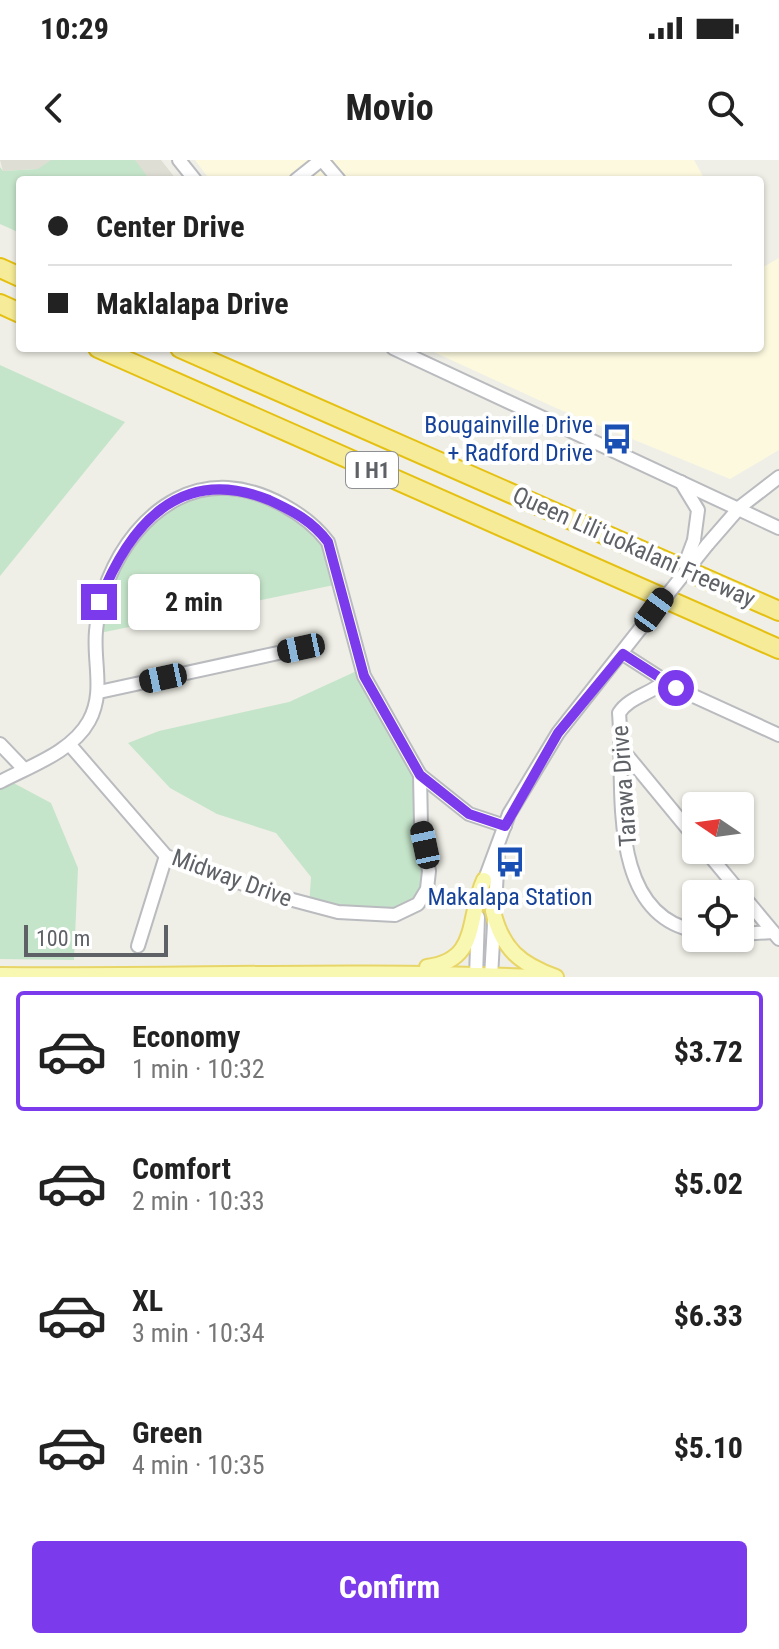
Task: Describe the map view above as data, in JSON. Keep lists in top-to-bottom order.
{
  "streets": {
    "highway": ["I H1", "Queen Liliʻuokalani Freeway"],
    "street": ["Tarawa Drive", "Midway Drive"]
  },
  "places": {
    "bus stop": ["Bougainville Drive + Radford Drive", "Makalapa Station"]
  },
  "scale_bar": "100 m",
  "north": "left",
  "page": {
    "status": "10:29",
    "header": "Movio",
    "banner": ["Center Drive", "Maklalapa Drive"],
    "bubble": "2 min",
    "scale": "100 m",
    "list": [
      {
        "name": "Economy",
        "note": "1 min · 10:32",
        "value": "$3.72"
      },
      {
        "name": "Comfort",
        "note": "2 min · 10:33",
        "value": "$5.02"
      },
      {
        "name": "XL",
        "note": "3 min · 10:34",
        "value": "$6.33"
      },
      {
        "name": "Green",
        "note": "4 min · 10:35",
        "value": "$5.10"
      }
    ],
    "buttons": "Confirm"
  }
}
